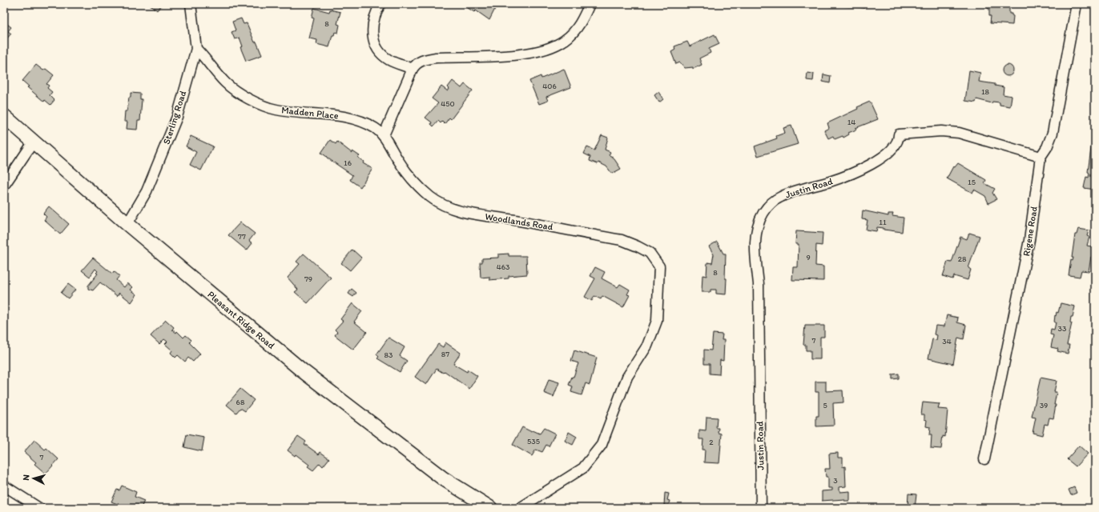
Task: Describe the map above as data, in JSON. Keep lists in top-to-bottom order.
{
  "streets": {
    "street": [
      "Madden Place",
      "Sterling Road",
      "Justin Road",
      "Woodlands Road",
      "Rigene Road",
      "Pleasant Ridge Road"
    ]
  },
  "crossings": [
    ["Madden Place", "Sterling Road"],
    ["Madden Place", "Woodlands Road"],
    ["Sterling Road", "Pleasant Ridge Road"],
    ["Justin Road", "Rigene Road"]
  ],
  "house_numbers": [
    "8",
    "406",
    "18",
    "450",
    "14",
    "16",
    "15",
    "11",
    "77",
    "9",
    "28",
    "463",
    "8",
    "79",
    "33",
    "7",
    "34",
    "87",
    "83",
    "68",
    "5",
    "39",
    "535",
    "2",
    "7",
    "3"
  ],
  "north": "left"
}
